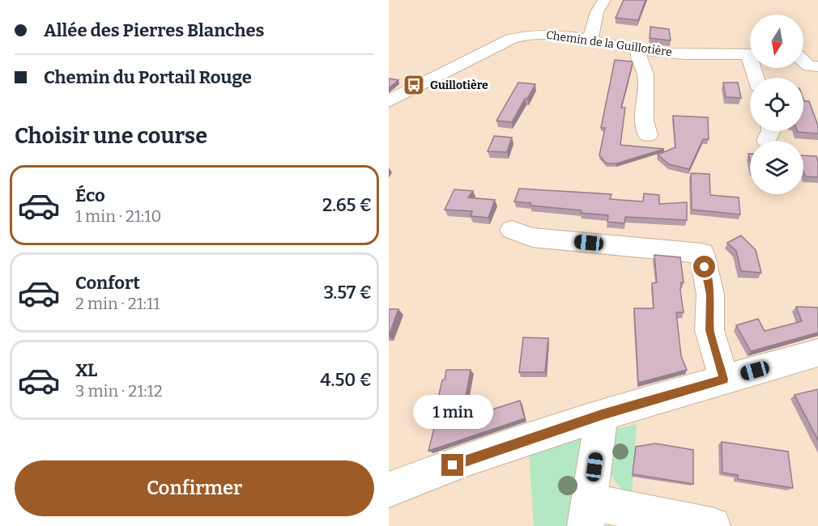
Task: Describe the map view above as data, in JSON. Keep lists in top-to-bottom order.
{
  "streets": {
    "street": ["Chemin de la Guillotière"]
  },
  "places": {
    "bus stop": ["Guillotière"]
  },
  "north": "bottom",
  "page": {
    "banner": ["Allée des Pierres Blanches", "Chemin du Portail Rouge"],
    "heading": "Choisir une course",
    "list": [
      {
        "name": "Éco",
        "note": "1 min · 21:10",
        "value": "2.65 €"
      },
      {
        "name": "Confort",
        "note": "2 min · 21:11",
        "value": "3.57 €"
      },
      {
        "name": "XL",
        "note": "3 min · 21:12",
        "value": "4.50 €"
      }
    ],
    "bubble": "1 min",
    "buttons": "Confirmer"
  }
}
